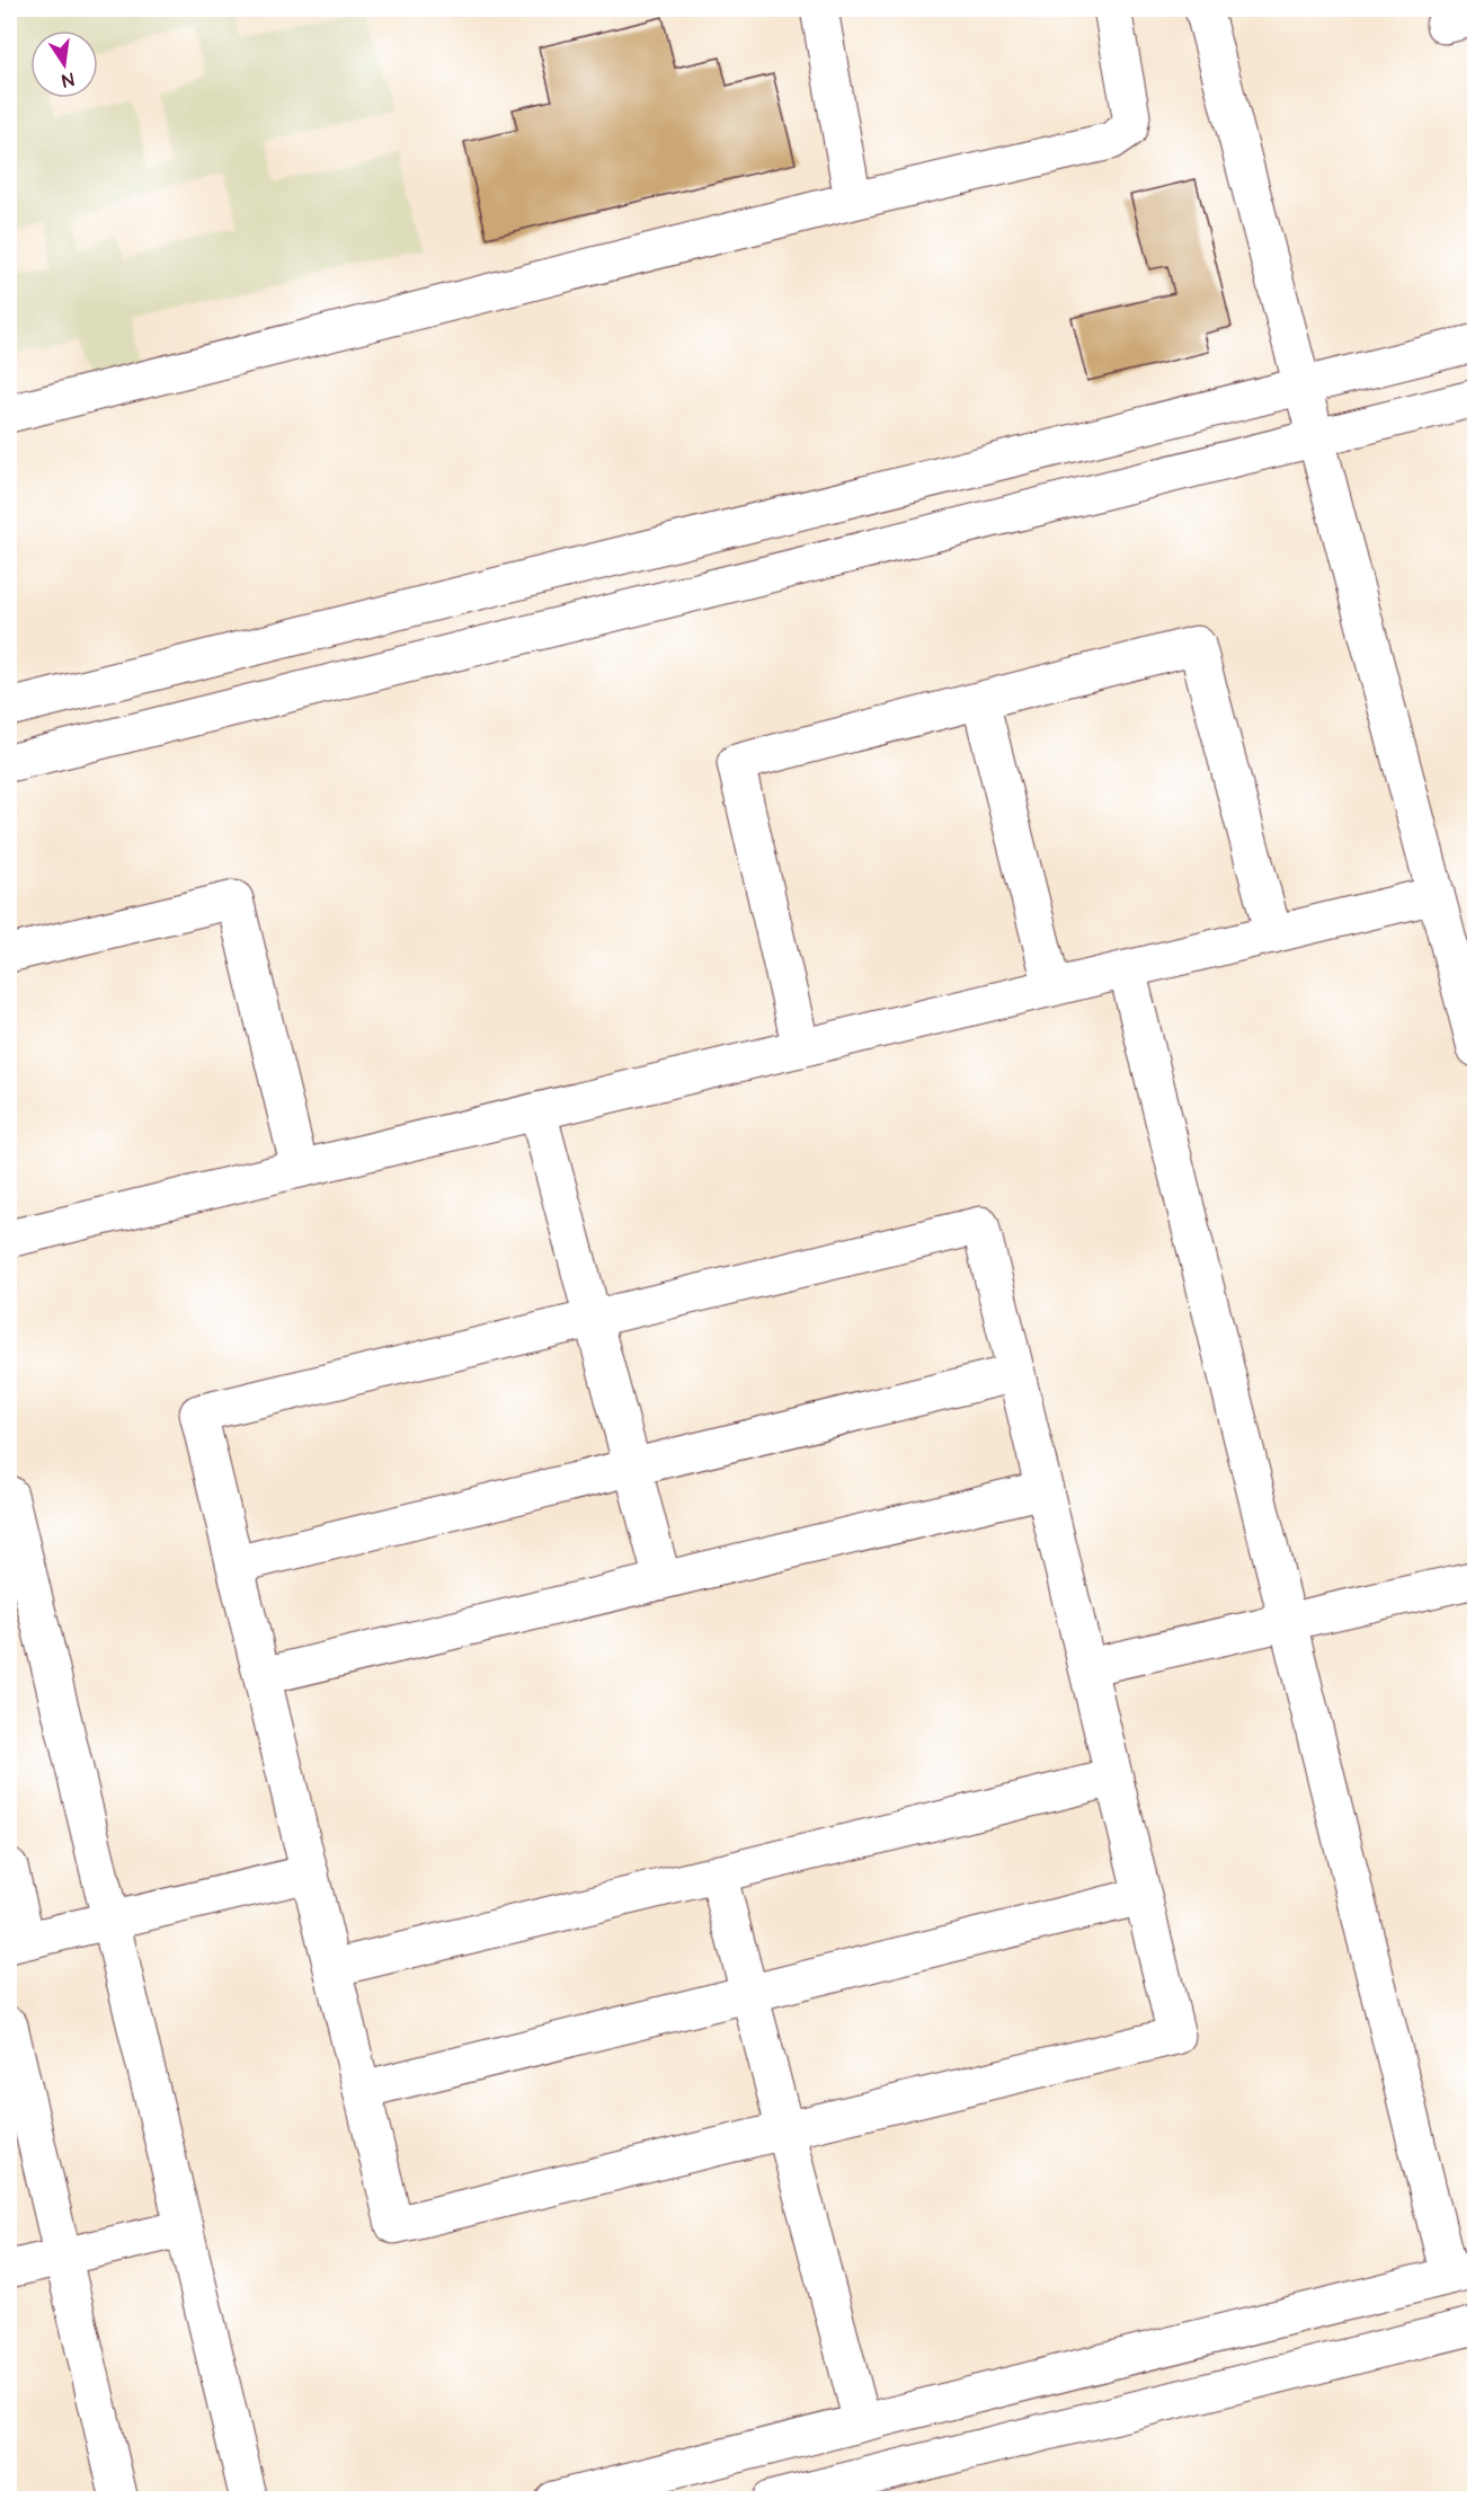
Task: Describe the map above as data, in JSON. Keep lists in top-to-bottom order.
{
  "north": "bottom"
}
